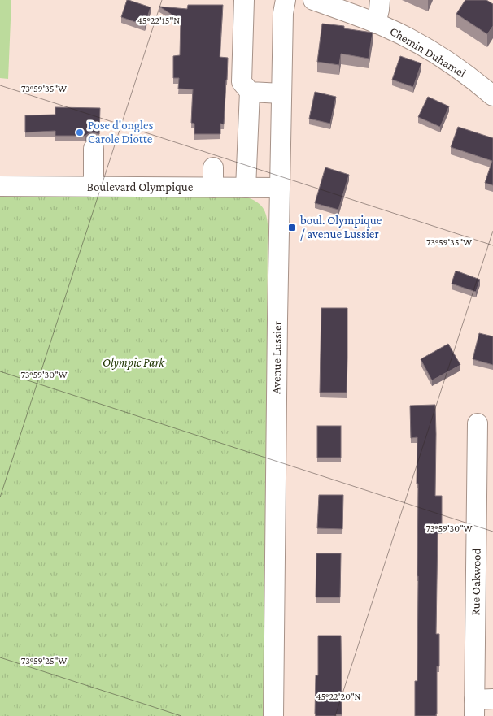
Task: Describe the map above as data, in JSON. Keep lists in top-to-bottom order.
{
  "streets": {
    "street": [
      "Chemin Duhamel",
      "Boulevard Olympique",
      "Avenue Lussier",
      "Rue Oakwood"
    ]
  },
  "crossings": [
    ["Boulevard Olympique", "Avenue Lussier"]
  ],
  "parks": ["Olympic Park"],
  "places": {
    "other": ["Pose d'ongles Carole Diotte"],
    "transit": ["boul. Olympique / avenue Lussier"]
  },
  "coordinates": [
    "45°22'15\"N",
    "73°59'35\"W",
    "73°59'30\"W",
    "73°59'25\"W",
    "45°22'20\"N"
  ]
}
